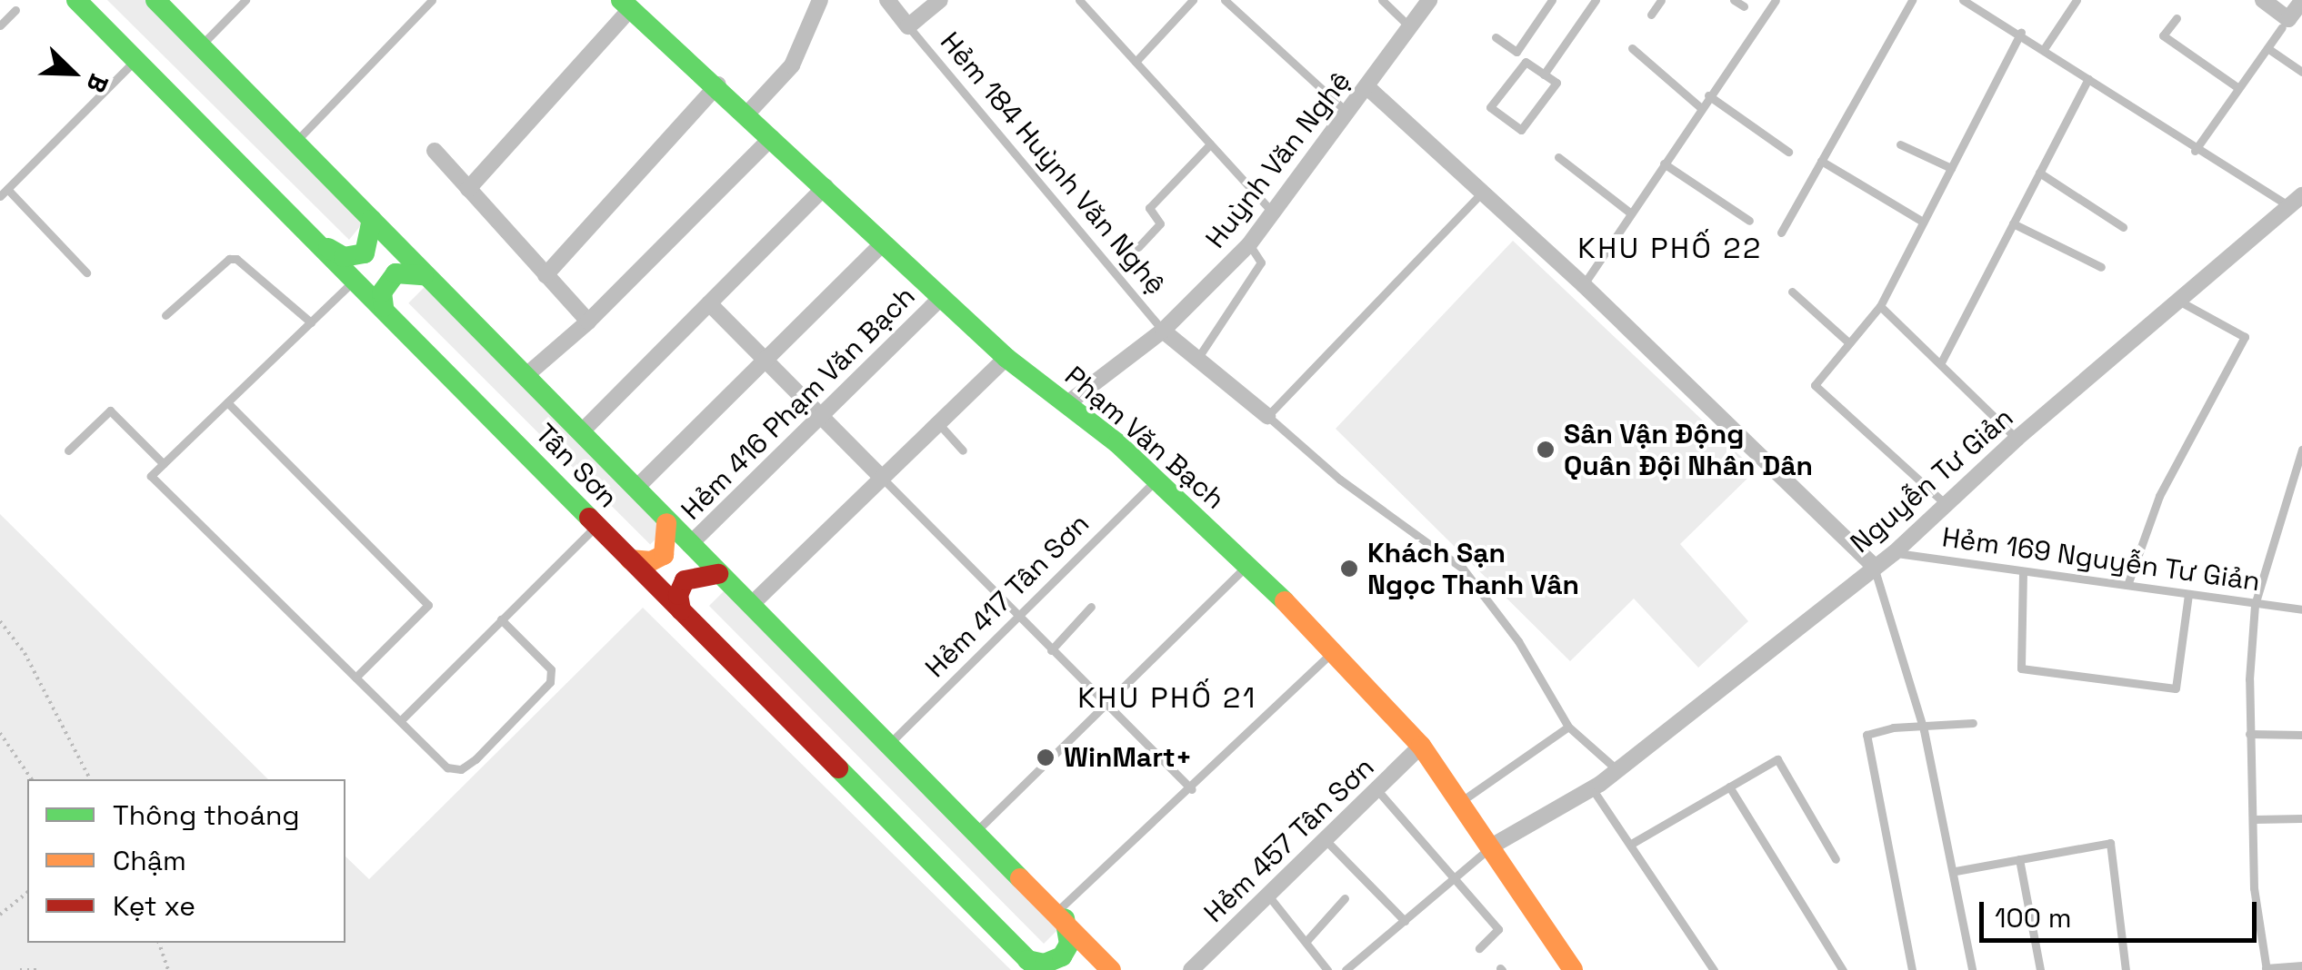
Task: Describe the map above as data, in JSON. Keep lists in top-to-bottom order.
{
  "streets": {
    "street": [
      "Huỳnh Văn Nghệ",
      "Hẻm 416 Phạm Văn Bạch",
      "Phạm Văn Bạch",
      "Tân Sơn",
      "Nguyễn Tư Giản",
      "Hẻm 457 Tân Sơn"
    ],
    "lane": ["Hẻm 184 Huỳnh Văn Nghệ", "Hẻm 169 Nguyễn Tư Giản", "Hẻm 417 Tân Sơn"]
  },
  "crossings": [
    ["Huỳnh Văn Nghệ", "Hẻm 184 Huỳnh Văn Nghệ"],
    ["Huỳnh Văn Nghệ", "Phạm Văn Bạch"],
    ["Hẻm 416 Phạm Văn Bạch", "Phạm Văn Bạch"],
    ["Hẻm 416 Phạm Văn Bạch", "Tân Sơn"],
    ["Phạm Văn Bạch", "Nguyễn Tư Giản"],
    ["Phạm Văn Bạch", "Hẻm 417 Tân Sơn"],
    ["Phạm Văn Bạch", "Hẻm 457 Tân Sơn"],
    ["Tân Sơn", "Hẻm 417 Tân Sơn"],
    ["Nguyễn Tư Giản", "Hẻm 169 Nguyễn Tư Giản"]
  ],
  "districts": ["KHU PHỐ 22", "KHU PHỐ 21"],
  "places": ["Sân Vận Động Quân Đội Nhân Dân", "Khách Sạn Ngọc Thanh Vân", "WinMart+"],
  "legend": ["Thông thoáng", "Chậm", "Kẹt xe"],
  "scale_bar": "100 m",
  "north": "bottom right"
}
